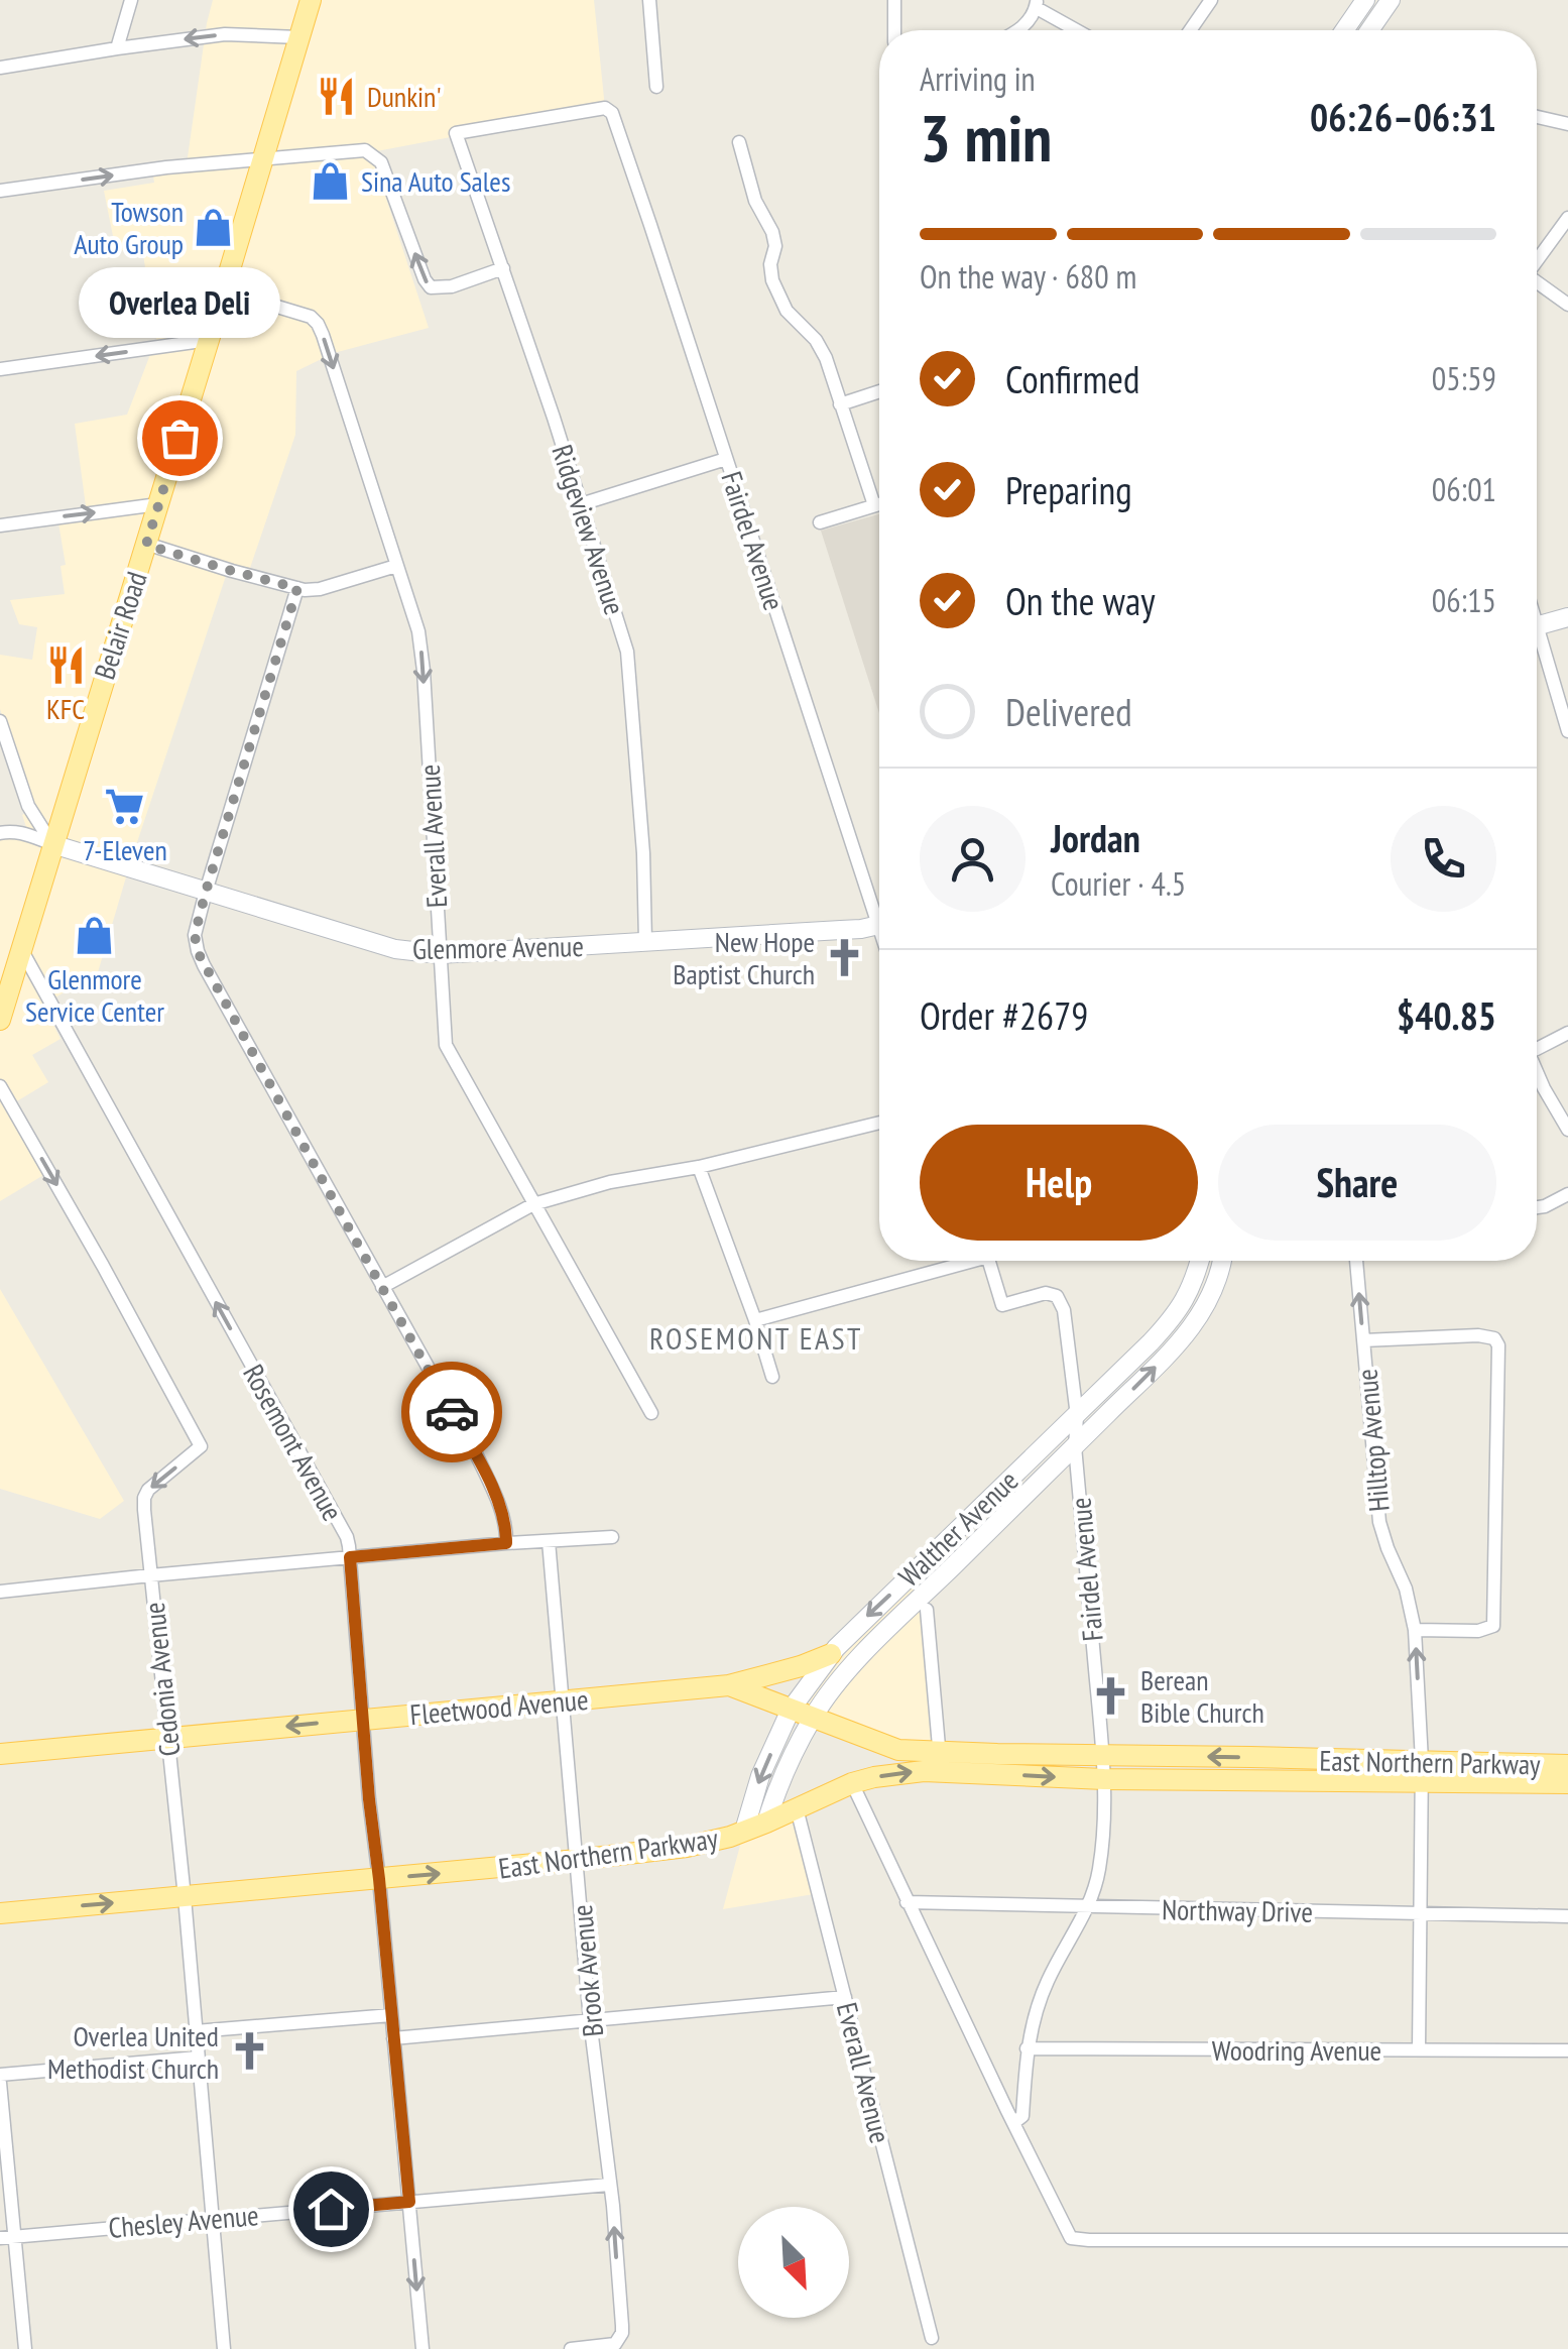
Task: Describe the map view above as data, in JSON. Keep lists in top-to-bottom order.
{
  "streets": {
    "main road": [
      "Belair Road",
      "Glenmore Avenue",
      "Walther Avenue",
      "Fleetwood Avenue",
      "East Northern Parkway"
    ],
    "street": [
      "Ridgeview Avenue",
      "Fairdel Avenue",
      "Everall Avenue",
      "Hilltop Avenue",
      "Rosemont Avenue",
      "Cedonia Avenue",
      "Northway Drive",
      "Brook Avenue",
      "Woodring Avenue",
      "Chesley Avenue"
    ]
  },
  "crossings": [
    ["Ridgeview Avenue", "Fairdel Avenue"],
    ["Ridgeview Avenue", "Glenmore Avenue"],
    ["Fairdel Avenue", "Walther Avenue"],
    ["Fairdel Avenue", "East Northern Parkway"],
    ["Fairdel Avenue", "Northway Drive"],
    ["Fairdel Avenue", "Woodring Avenue"],
    ["Belair Road", "Everall Avenue"],
    ["Belair Road", "Glenmore Avenue"],
    ["Belair Road", "Rosemont Avenue"],
    ["Everall Avenue", "Glenmore Avenue"],
    ["Everall Avenue", "East Northern Parkway"],
    ["Hilltop Avenue", "East Northern Parkway"],
    ["Hilltop Avenue", "Northway Drive"],
    ["Hilltop Avenue", "Woodring Avenue"],
    ["Rosemont Avenue", "Fleetwood Avenue"],
    ["Rosemont Avenue", "East Northern Parkway"],
    ["Rosemont Avenue", "Chesley Avenue"],
    ["Walther Avenue", "Fleetwood Avenue"],
    ["Walther Avenue", "East Northern Parkway"],
    ["Cedonia Avenue", "Fleetwood Avenue"],
    ["Cedonia Avenue", "East Northern Parkway"],
    ["Cedonia Avenue", "Chesley Avenue"],
    ["Fleetwood Avenue", "East Northern Parkway"],
    ["Fleetwood Avenue", "Brook Avenue"],
    ["East Northern Parkway", "Brook Avenue"],
    ["Brook Avenue", "Chesley Avenue"]
  ],
  "one_way": ["Everall Avenue", "Cedonia Avenue"],
  "districts": ["ROSEMONT EAST"],
  "places": {
    "restaurant": ["Dunkin'", "KFC"],
    "shop": ["Sina Auto Sales", "Towson Auto Group", "Glenmore Service Center"],
    "other": ["Overlea Deli"],
    "supermarket": ["7-Eleven"],
    "church": ["New Hope Baptist Church", "Berean Bible Church", "Overlea United Methodist Church"]
  },
  "north": "bottom right",
  "page": {
    "heading": ["3 min", "Arriving in", "06:26–06:31"],
    "panel": [
      "Jordan",
      "Courier · 4.5",
      "Order #2679",
      "$40.85"
    ],
    "bar": "On the way · 680 m",
    "bubble": "Overlea Deli",
    "list": [
      ["Confirmed", "05:59"],
      ["Preparing", "06:01"],
      ["On the way", "06:15"],
      "Delivered"
    ],
    "buttons": ["Help", "Share"]
  }
}
